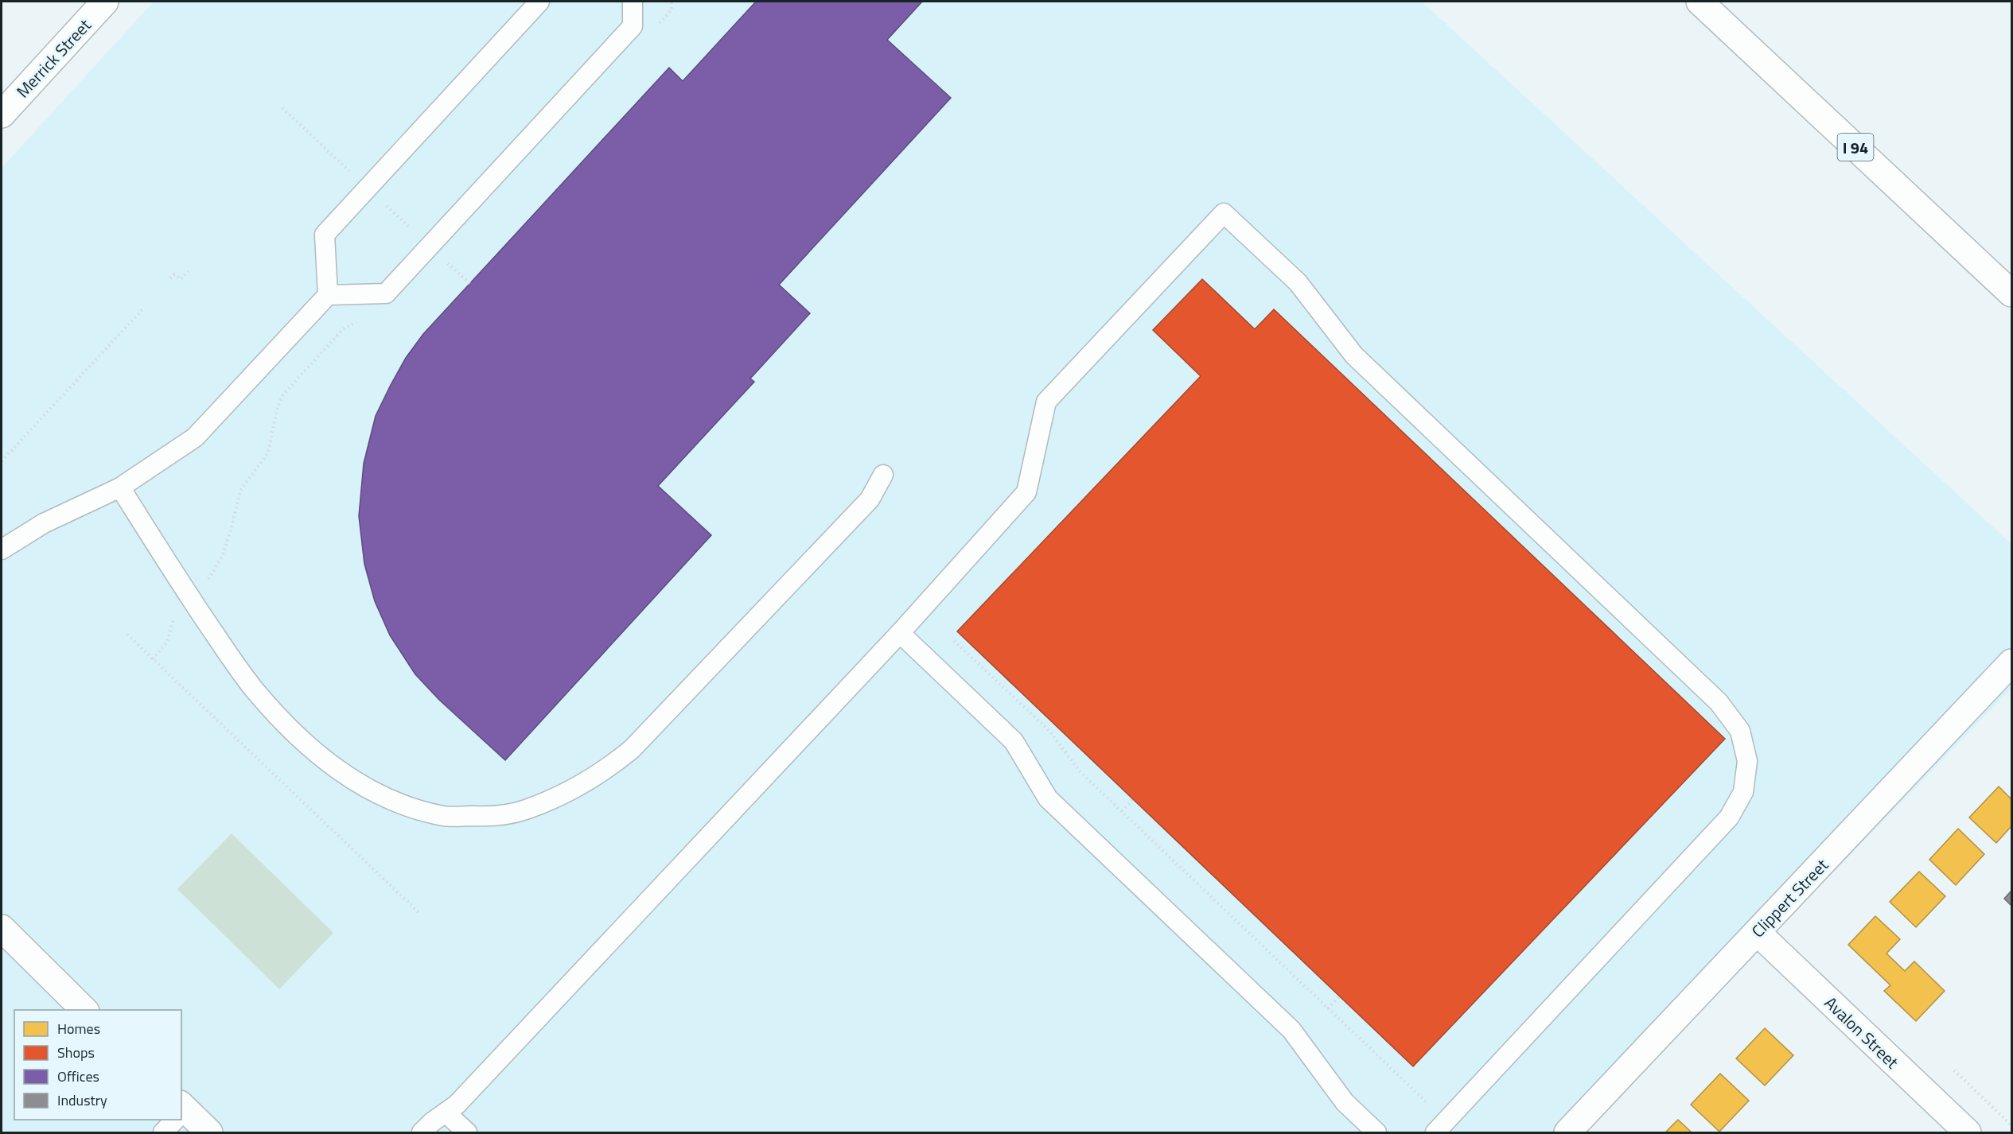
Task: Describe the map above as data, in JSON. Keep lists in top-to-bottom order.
{
  "streets": {
    "main road": [
      "Merrick Street",
      "I 94",
      "Clippert Street",
      "Avalon Street"
    ]
  },
  "crossings": [
    ["Clippert Street", "Avalon Street"]
  ],
  "legend": [
    "Homes",
    "Shops",
    "Offices",
    "Industry"
  ]
}
